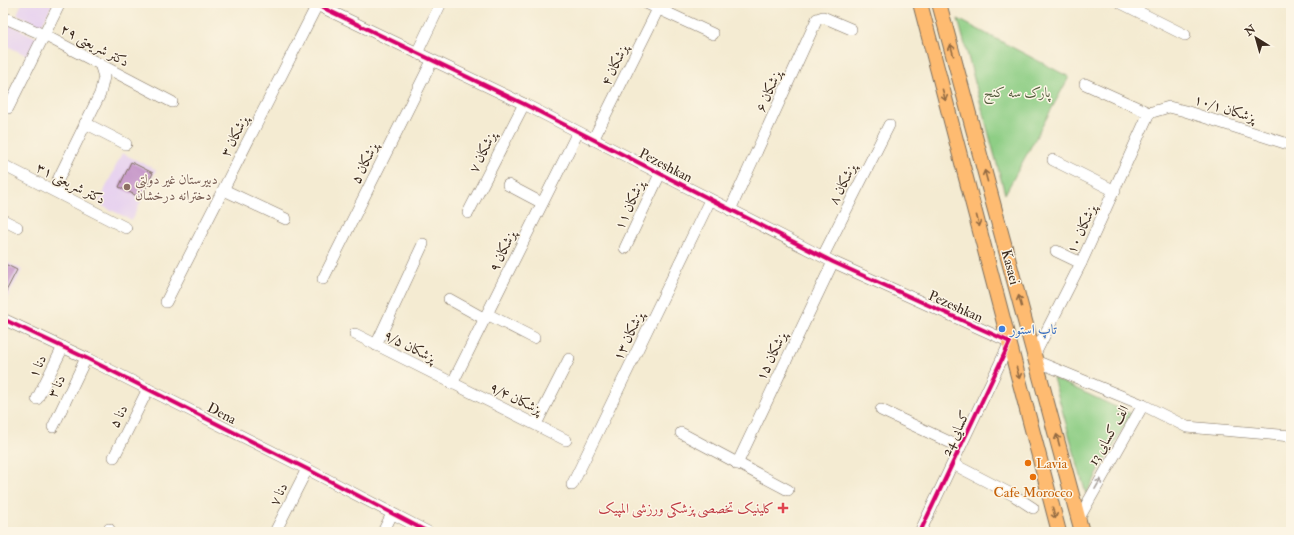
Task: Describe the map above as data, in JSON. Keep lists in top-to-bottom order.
{
  "streets": {
    "main road": ["Kasaei"],
    "street": [
      "۲۹ دکتر شریعتی",
      "۴ پزشکان",
      "۶ پزشکان",
      "۱۰/۱ پزشکان",
      "۳ پزشکان",
      "۷ پزشکان",
      "۵ پزشکان",
      "Pezeshkan",
      "۳۱ دکتر شریعتی",
      "۸ پزشکان",
      "۱۱ پزشکان",
      "۱۰ پزشکان",
      "۹ پزشکان",
      "۱۳ پزشکان",
      "۹/۵ پزشکان",
      "۱۵ پزشکان",
      "۱ دنا",
      "۳ دنا",
      "۹/۴ پزشکان",
      "Dena",
      "۵ دنا",
      "کسایی 24",
      "13 الف کسایی",
      "۷ دنا"
    ]
  },
  "crossings": [
    ["۴ پزشکان", "Pezeshkan"],
    ["۶ پزشکان", "Pezeshkan"],
    ["۱۰/۱ پزشکان", "۱۰ پزشکان"],
    ["۳ پزشکان", "Pezeshkan"],
    ["۷ پزشکان", "Pezeshkan"],
    ["۵ پزشکان", "Pezeshkan"],
    ["Pezeshkan", "۸ پزشکان"],
    ["Pezeshkan", "۱۱ پزشکان"],
    ["Pezeshkan", "۹ پزشکان"],
    ["Pezeshkan", "Kasaei"],
    ["Pezeshkan", "۱۳ پزشکان"],
    ["Pezeshkan", "۱۵ پزشکان"],
    ["Pezeshkan", "کسایی 24"],
    ["۱۰ پزشکان", "Kasaei"],
    ["۱۰ پزشکان", "13 الف کسایی"],
    ["۹ پزشکان", "۹/۵ پزشکان"],
    ["۹ پزشکان", "۹/۴ پزشکان"],
    ["Kasaei", "کسایی 24"],
    ["Kasaei", "13 الف کسایی"],
    ["۹/۵ پزشکان", "۹/۴ پزشکان"],
    ["۱ دنا", "Dena"],
    ["۳ دنا", "Dena"],
    ["Dena", "۵ دنا"],
    ["Dena", "۷ دنا"]
  ],
  "one_way": ["13 الف کسایی"],
  "parks": ["پارک سه کنج"],
  "places": {
    "other": [
      "دبیرستان غیر دولتی دخترانه درخشان",
      "تاپ استور",
      "Lavia",
      "Cafe Morocco"
    ],
    "health": ["کلینیک تخصصی پزشکی ورزشی المپیک"]
  },
  "north": "top left"
}
